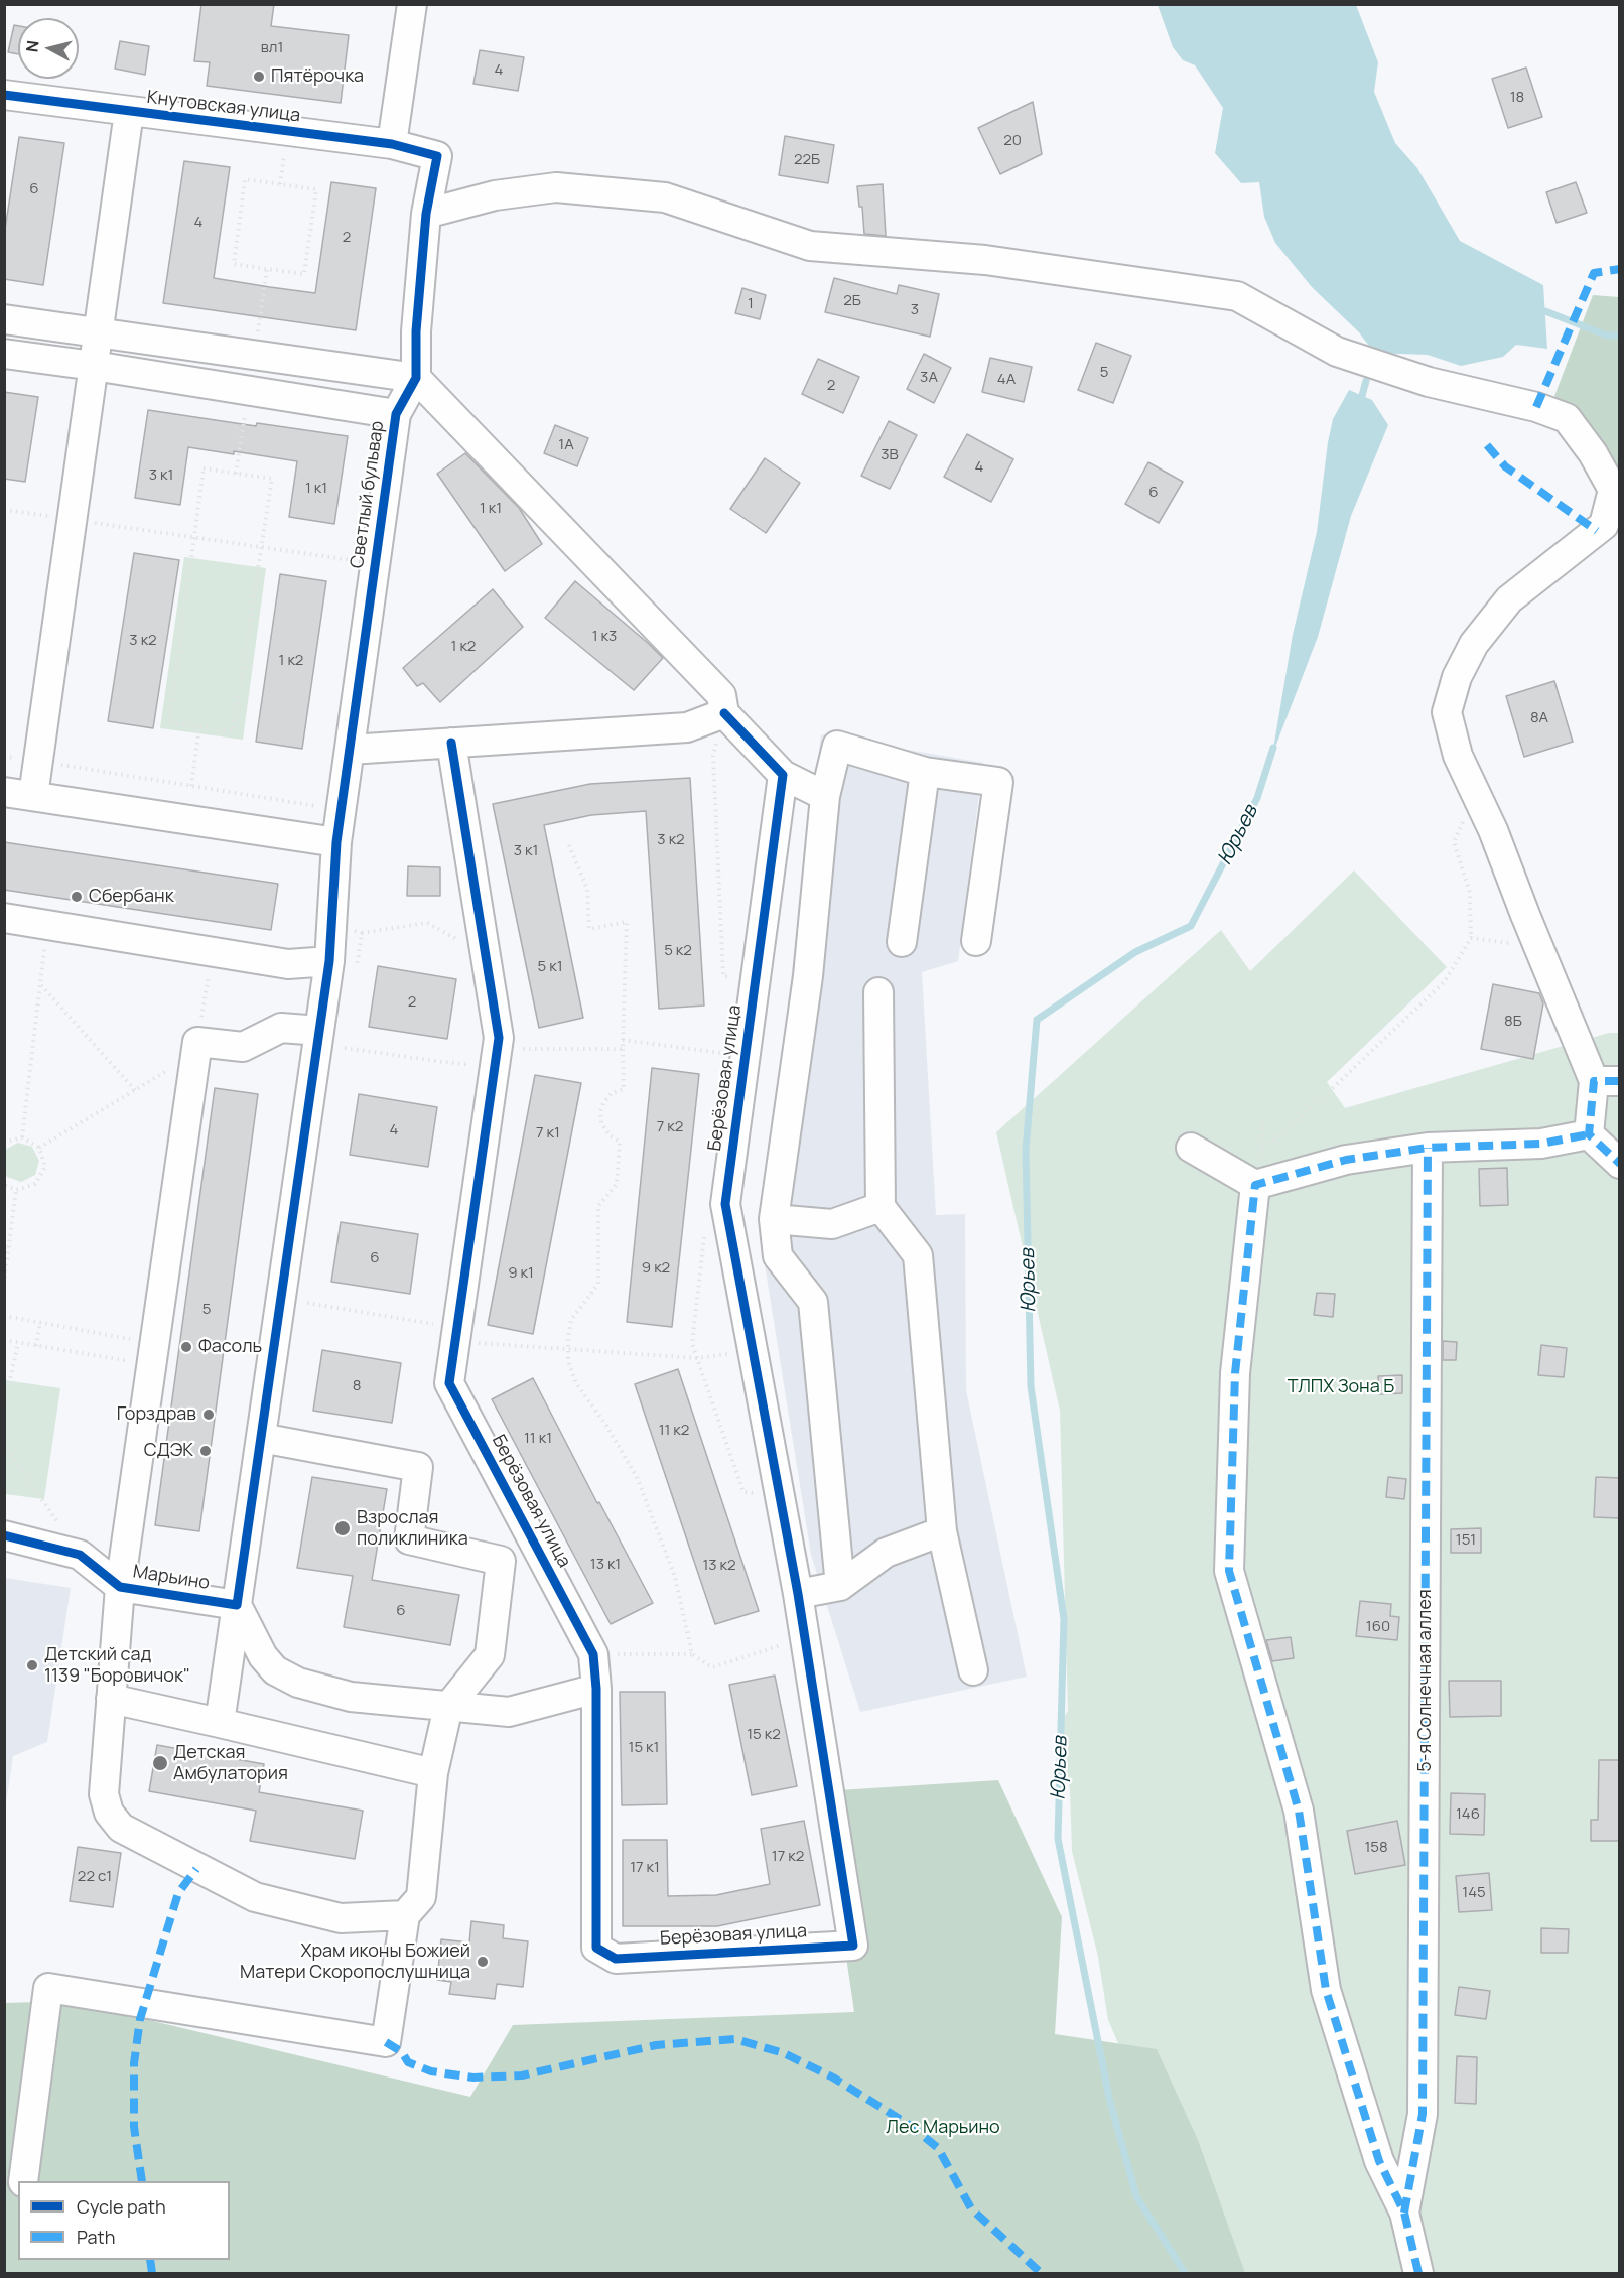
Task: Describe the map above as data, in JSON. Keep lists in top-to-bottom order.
{
  "streets": {
    "street": [
      "Кнутовская улица",
      "Светлый бульвар",
      "Берёзовая улица",
      "Марьино",
      "5-я Солнечная аллея"
    ]
  },
  "crossings": [
    ["Кнутовская улица", "Светлый бульвар"],
    ["Светлый бульвар", "Марьино"]
  ],
  "water": ["Юрьев"],
  "parks": ["ТЛПХ Зона Б", "Лес Марьино"],
  "places": [
    "Пятёрочка",
    "Сбербанк",
    "Фасоль",
    "Горздрав",
    "СДЭК",
    "Взрослая поликлиника",
    "Детский сад 1139 \"Боровичок\"",
    "Детская Амбулатория",
    "Храм иконы Божией Матери Скоропослушница"
  ],
  "house_numbers": [
    "вл1",
    "4",
    "18",
    "20",
    "22Б",
    "6",
    "4",
    "2",
    "2Б",
    "1",
    "3",
    "5",
    "3А",
    "4А",
    "2",
    "1А",
    "3В",
    "4",
    "3 к1",
    "1 к1",
    "6",
    "1 к1",
    "1 к3",
    "3 к2",
    "1 к2",
    "1 к2",
    "8А",
    "3 к2",
    "3 к1",
    "5 к2",
    "5 к1",
    "2",
    "8Б",
    "7 к2",
    "4",
    "7 к1",
    "6",
    "9 к2",
    "9 к1",
    "5",
    "8",
    "11 к2",
    "11 к1",
    "151",
    "13 к1",
    "13 к2",
    "6",
    "160",
    "15 к2",
    "15 к1",
    "146",
    "158",
    "17 к2",
    "17 к1",
    "22 с1",
    "145"
  ],
  "legend": ["Cycle path", "Path"],
  "north": "left"
}
